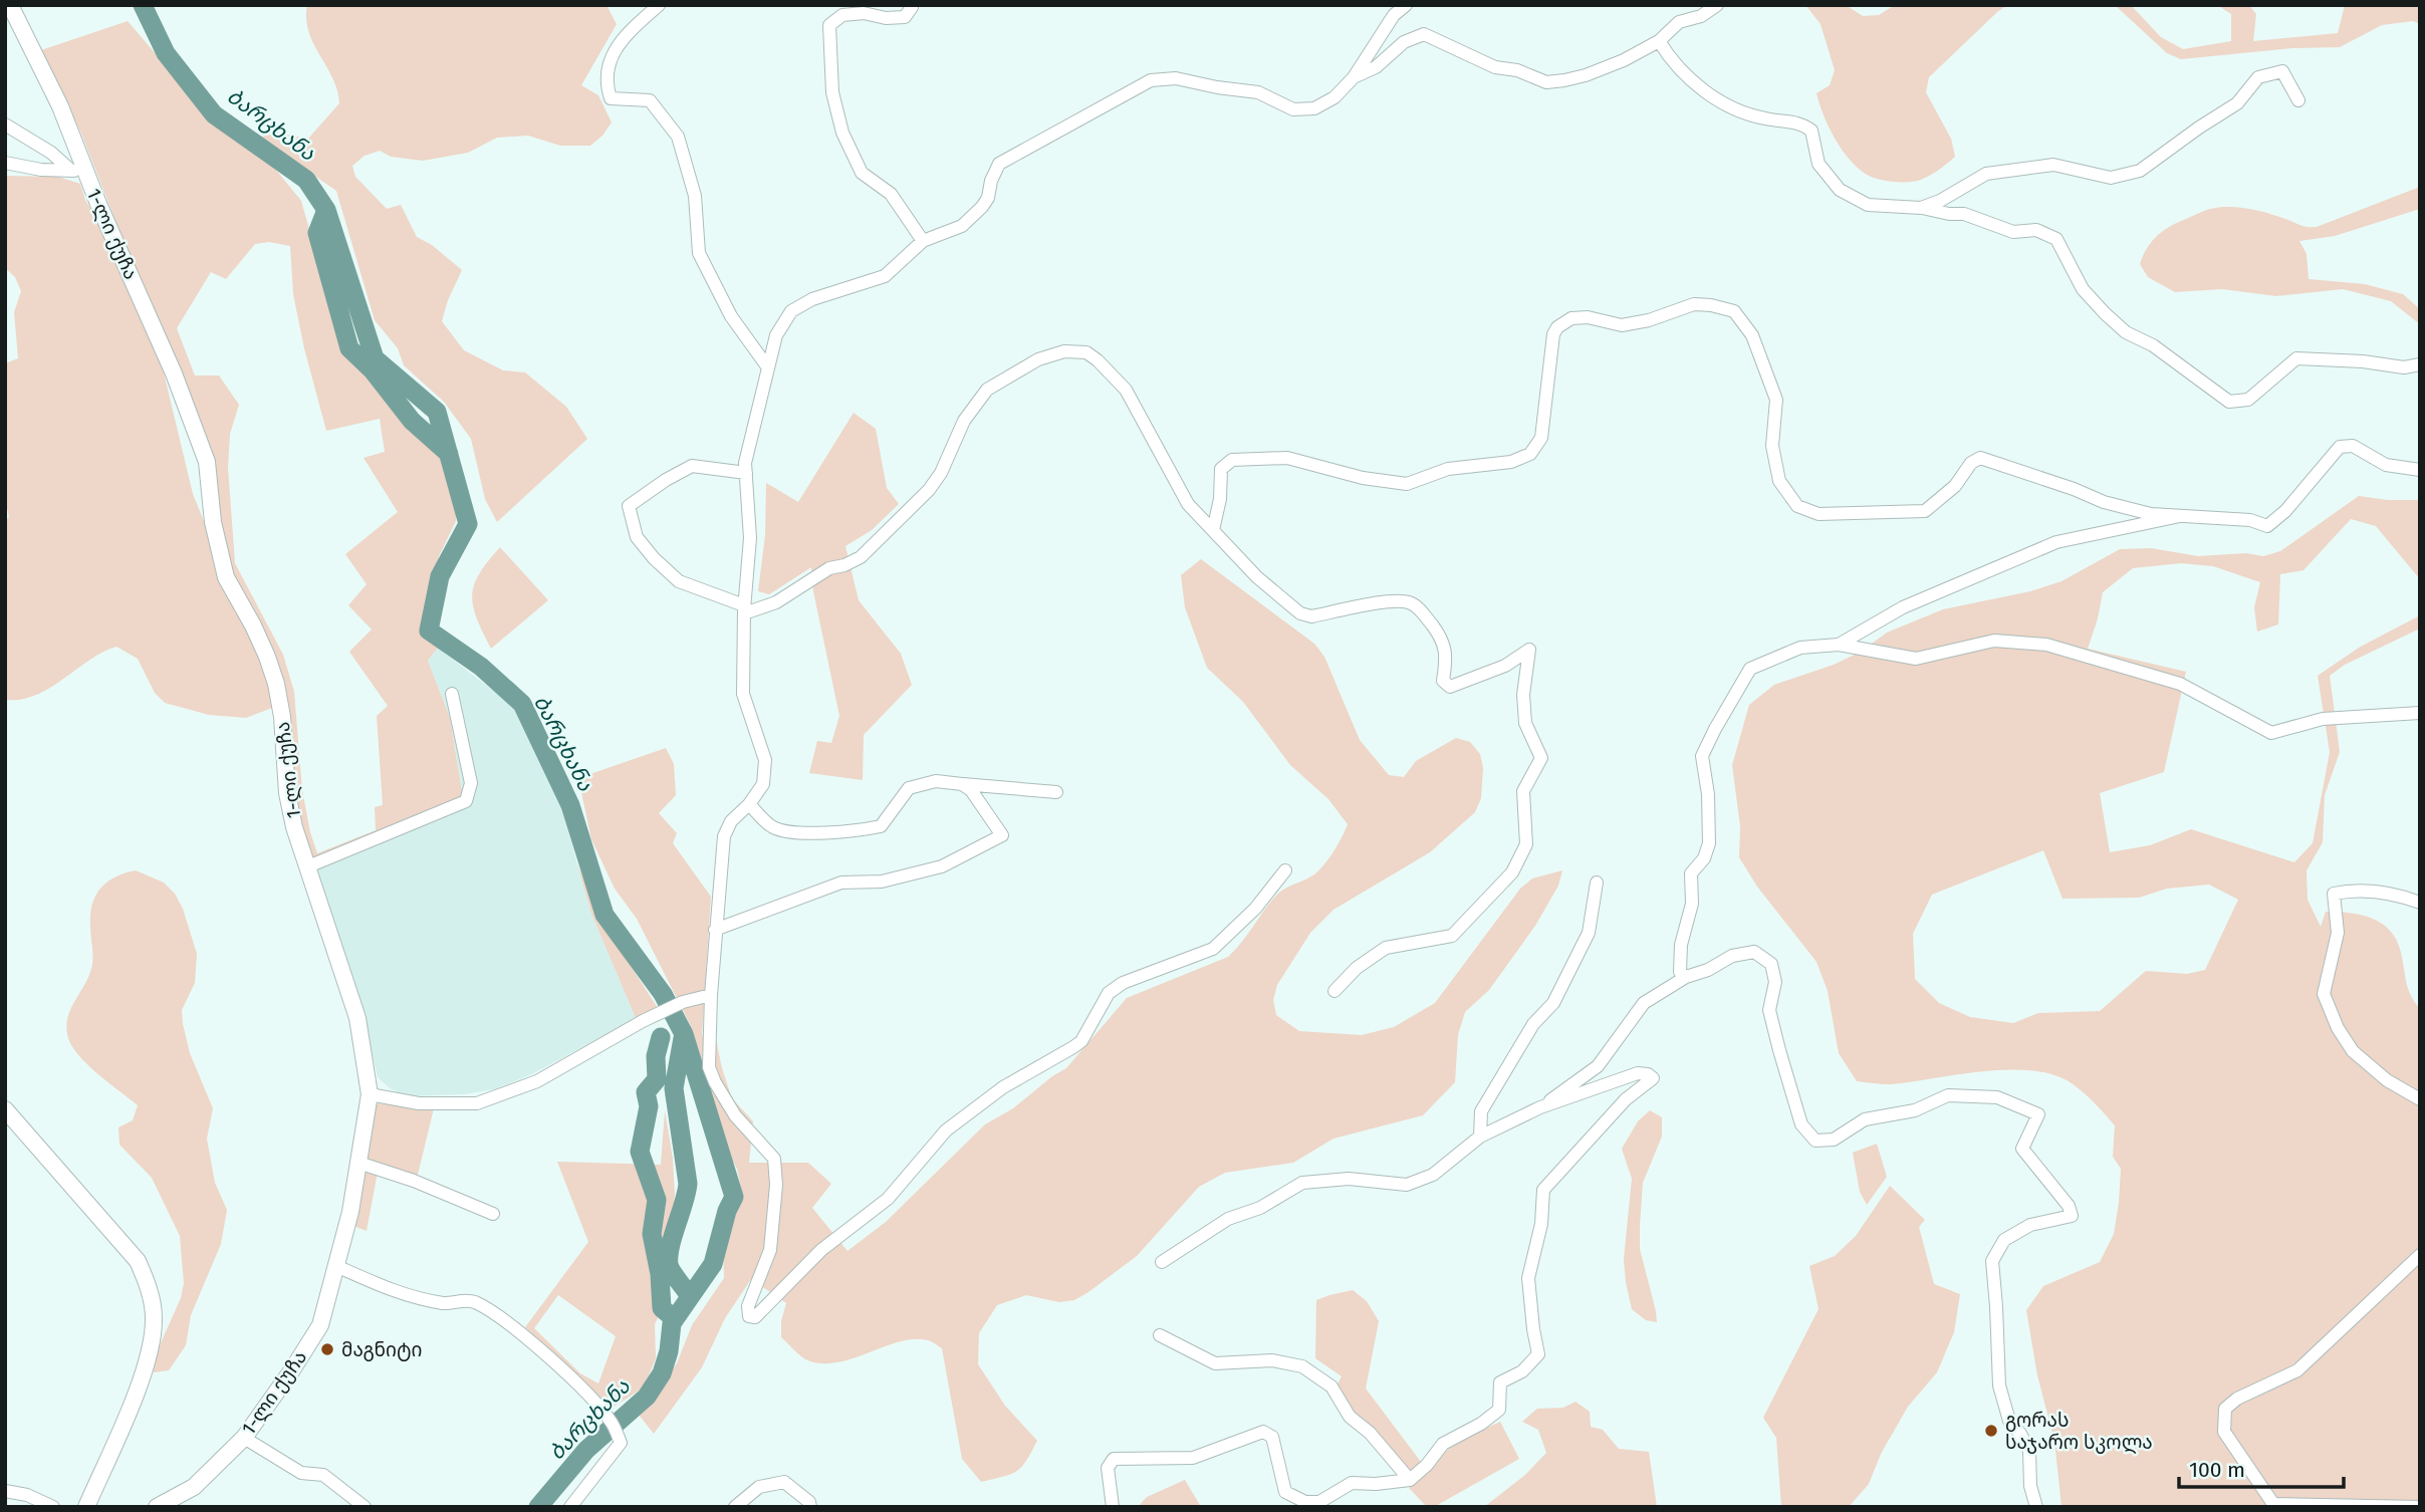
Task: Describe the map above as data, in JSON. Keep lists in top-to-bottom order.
{
  "streets": {
    "street": ["1-ლი ქუჩა"]
  },
  "water": ["ბარცხანა"],
  "places": ["მაგნიტი", "გორას საჯარო სკოლა"],
  "scale_bar": "100 m"
}
